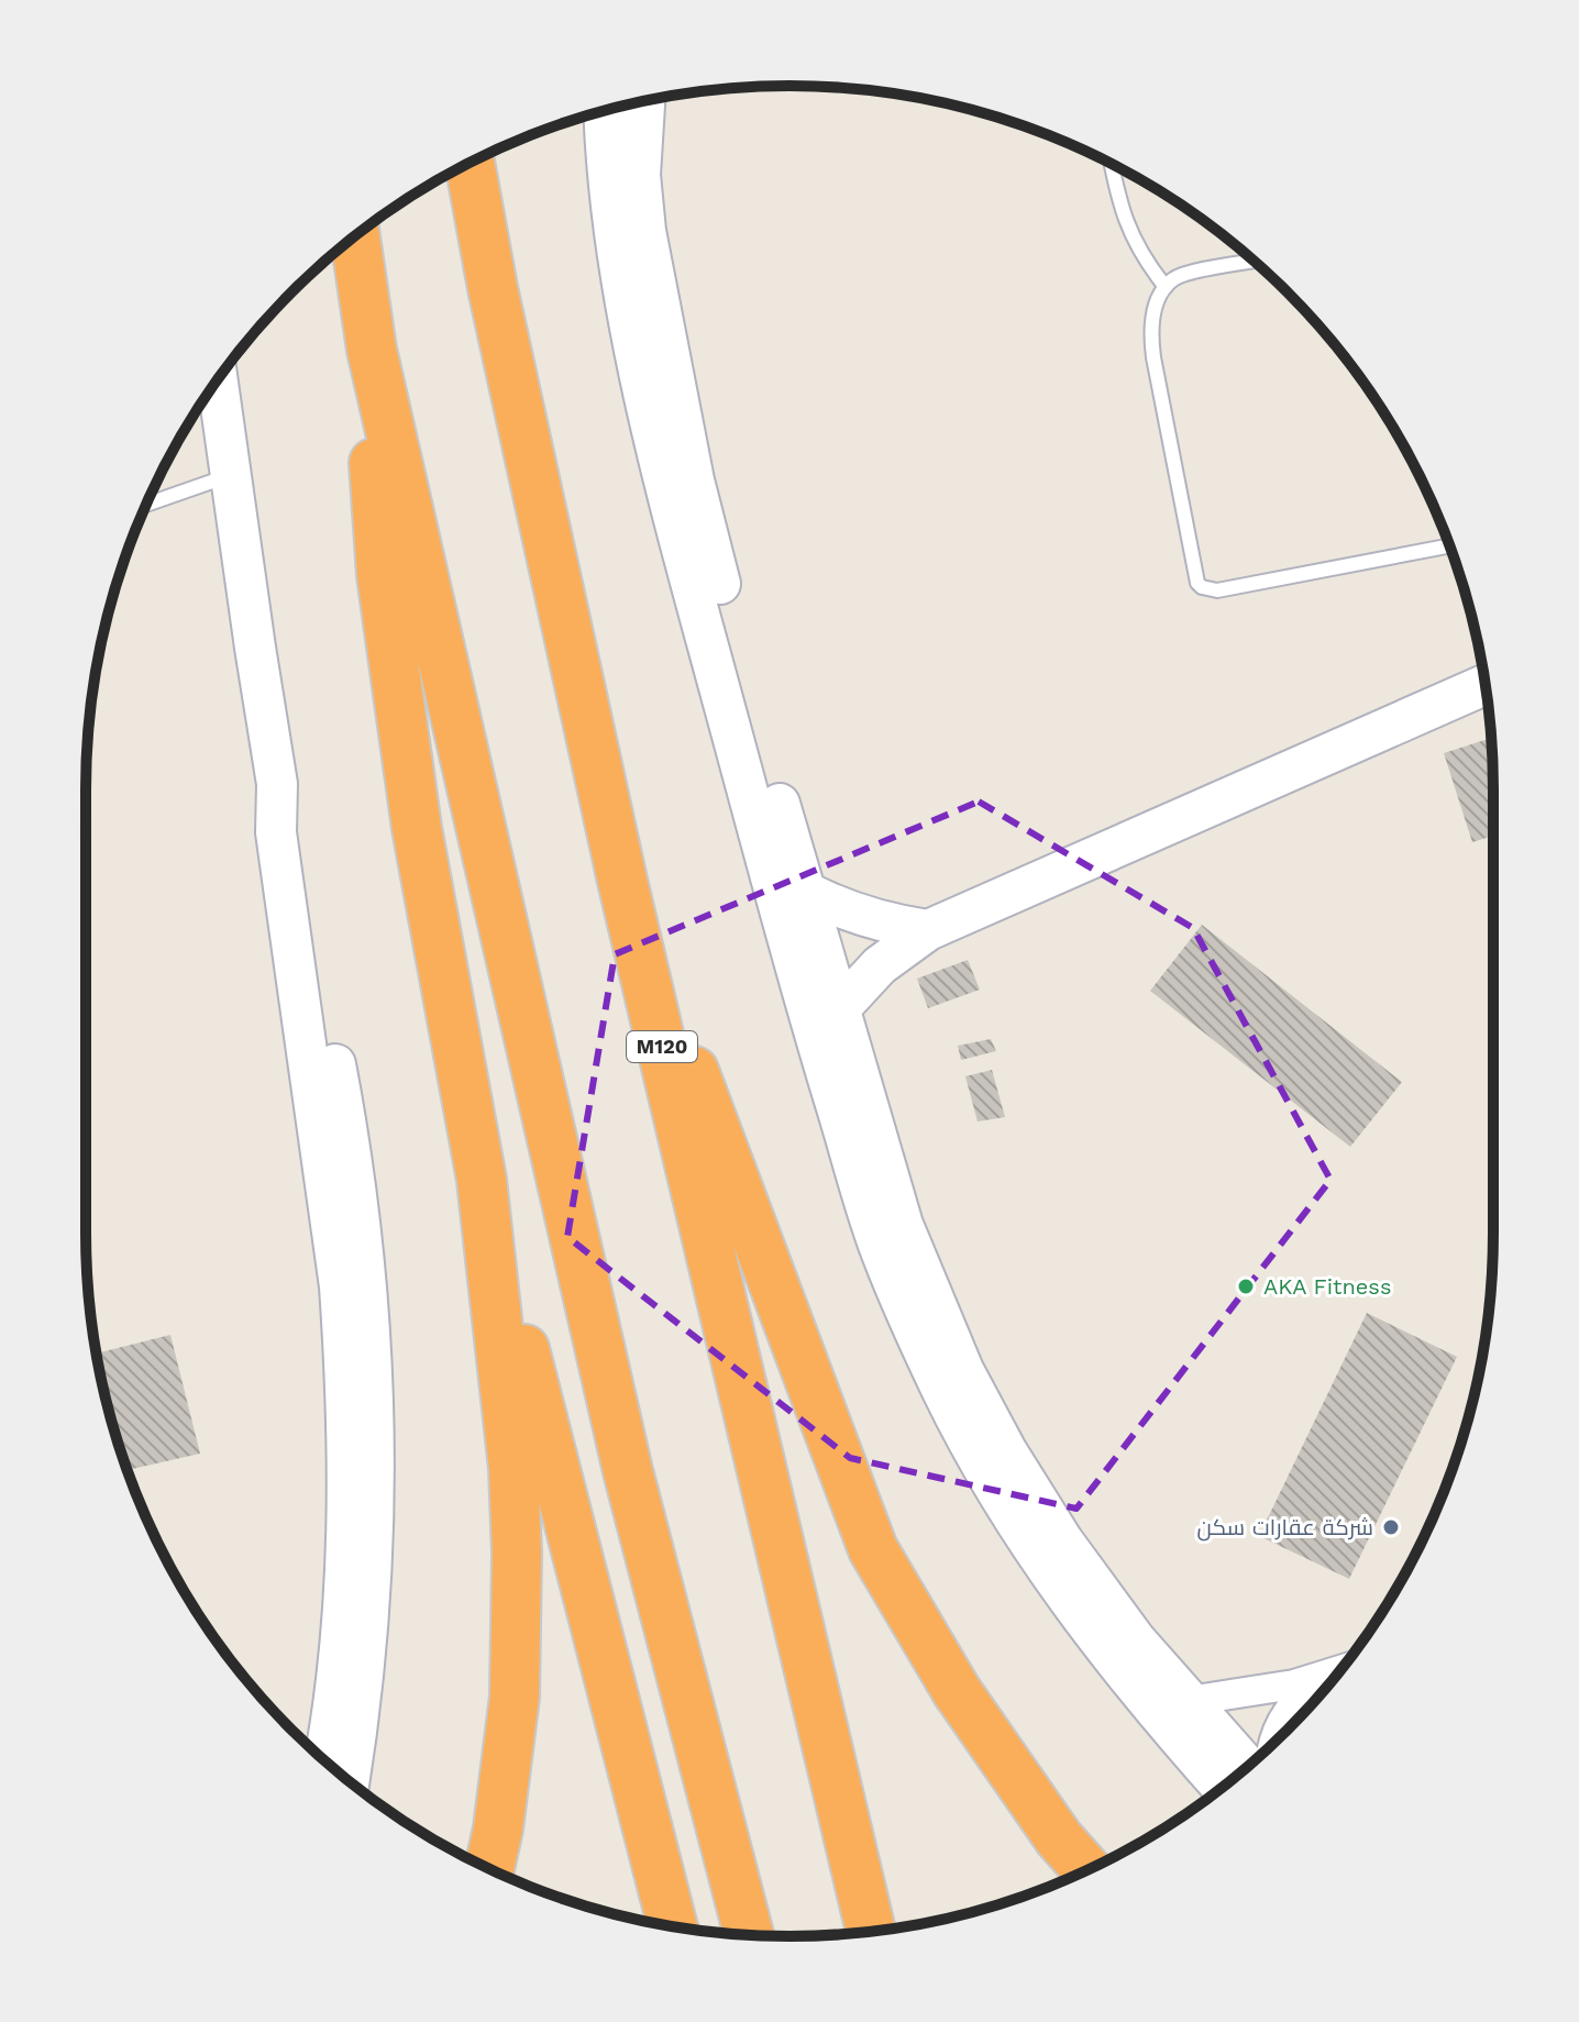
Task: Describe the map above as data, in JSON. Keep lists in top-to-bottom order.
{
  "streets": {
    "highway": ["M120"]
  },
  "places": ["AKA Fitness", "شركة عقارات سكن"]
}
